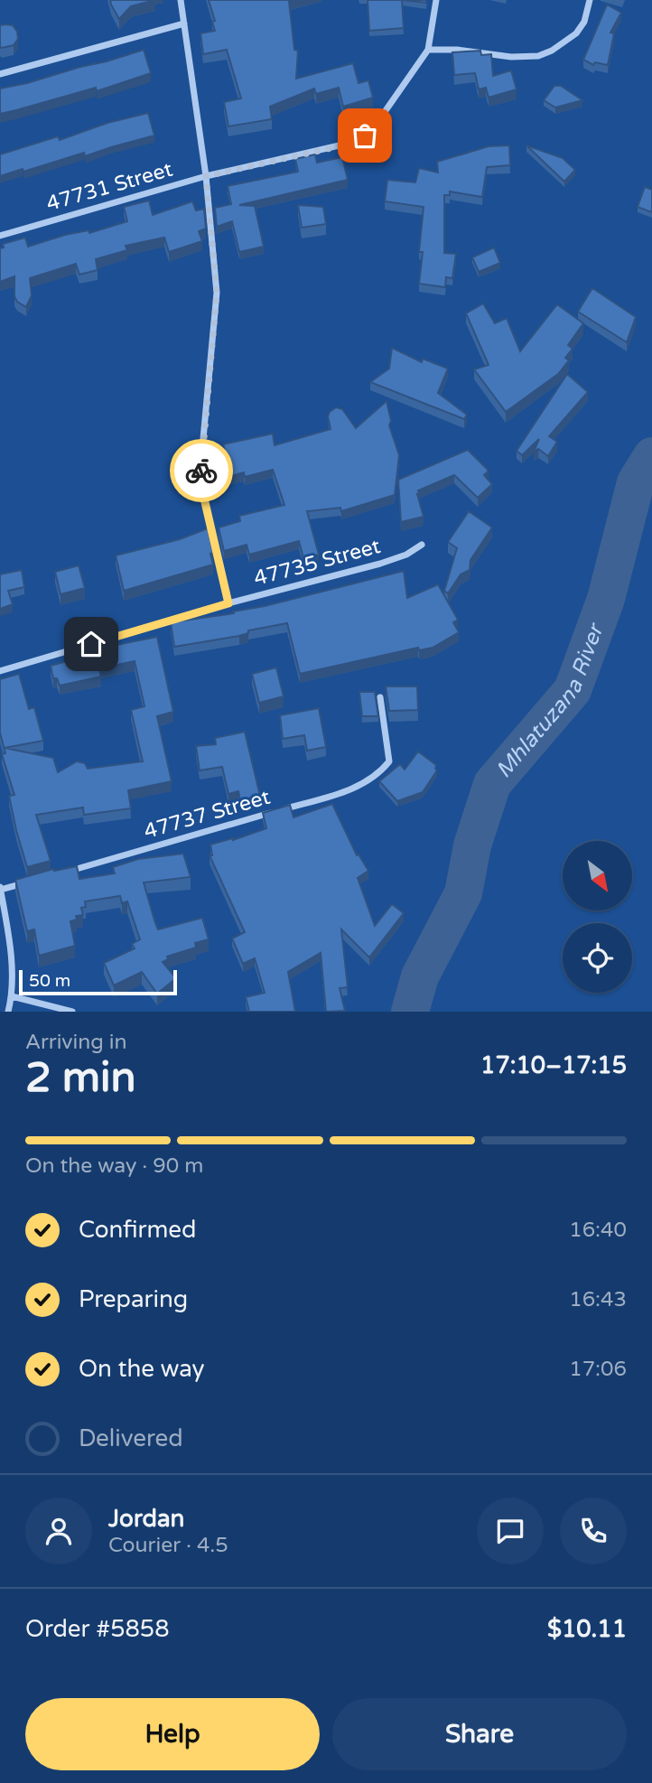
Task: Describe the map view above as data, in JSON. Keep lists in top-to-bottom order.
{
  "streets": {
    "street": ["47731 Street", "47735 Street", "47737 Street"]
  },
  "water": ["Mhlatuzana River"],
  "scale_bar": "50 m",
  "north": "bottom right",
  "page": {
    "scale": "50 m",
    "heading": ["2 min", "Arriving in", "17:10–17:15"],
    "panel": [
      "Jordan",
      "Courier · 4.5",
      "Order #5858",
      "$10.11"
    ],
    "bar": "On the way · 90 m",
    "list": [
      ["Confirmed", "16:40"],
      ["Preparing", "16:43"],
      ["On the way", "17:06"],
      "Delivered"
    ],
    "buttons": ["Help", "Share"]
  }
}
